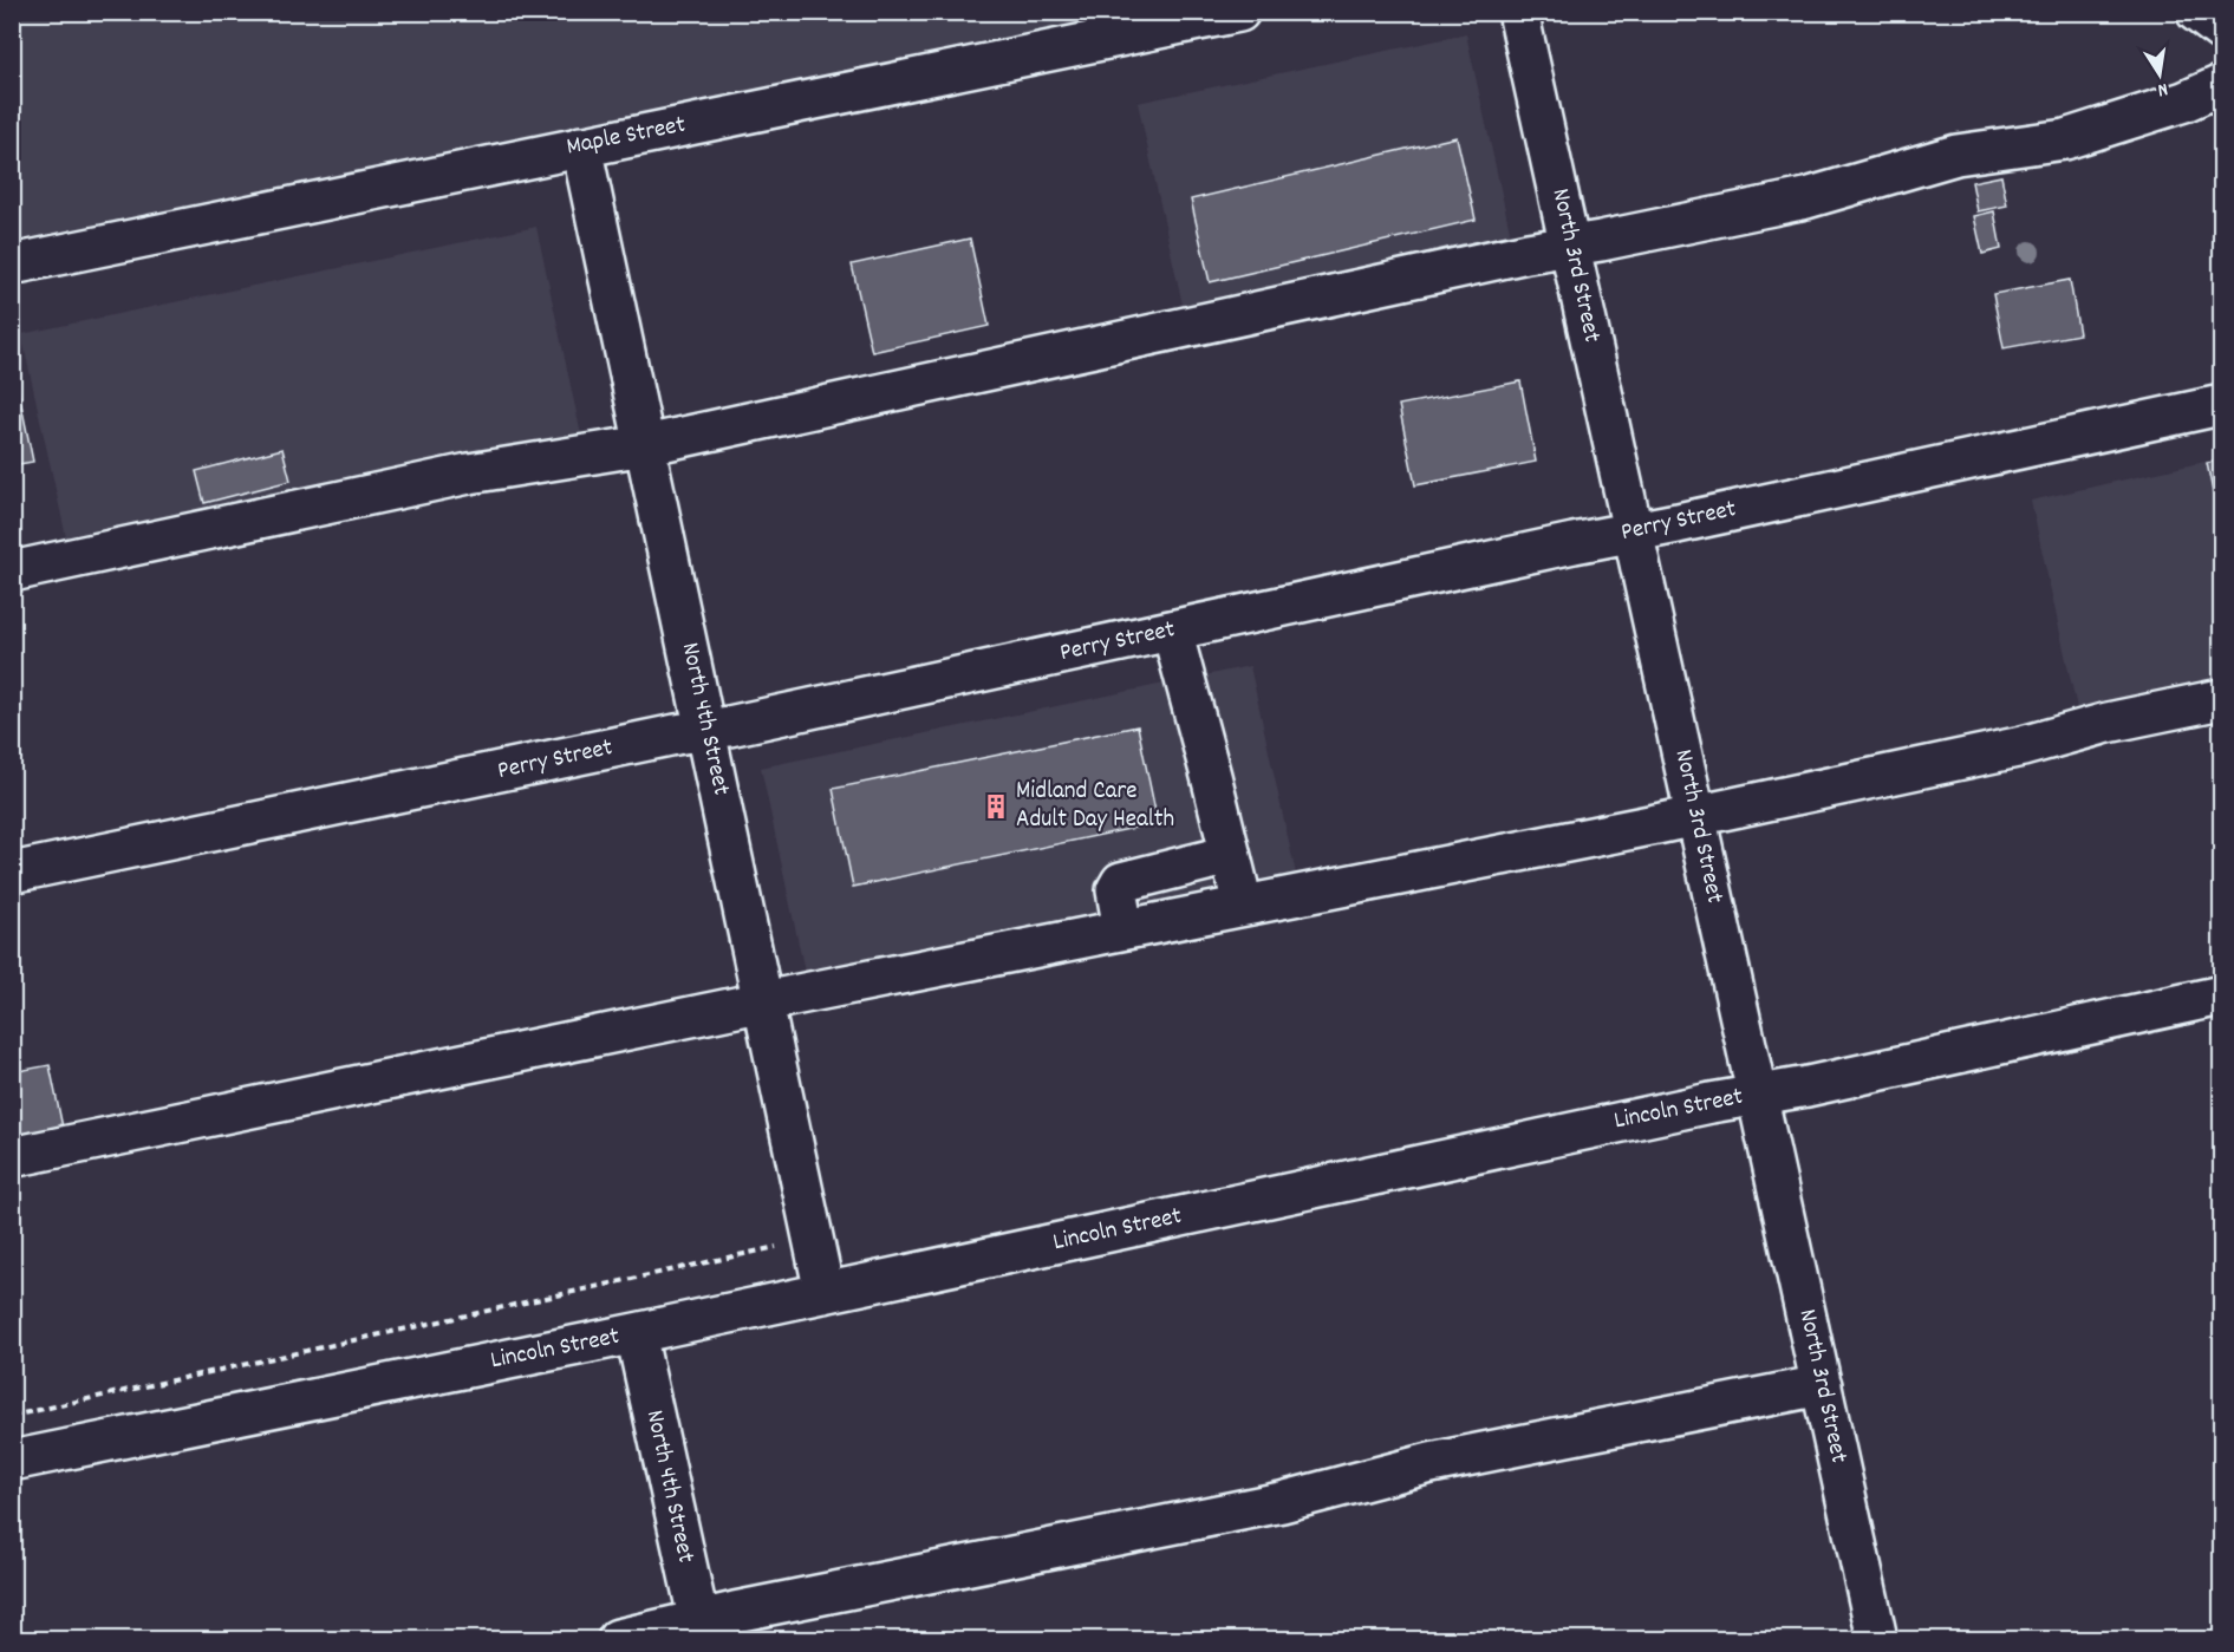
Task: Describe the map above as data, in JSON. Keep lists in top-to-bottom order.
{
  "streets": {
    "street": [
      "Maple Street",
      "North 3rd Street",
      "Perry Street",
      "North 4th Street",
      "Lincoln Street"
    ]
  },
  "crossings": [
    ["Maple Street", "North 4th Street"],
    ["North 3rd Street", "Perry Street"],
    ["North 3rd Street", "Lincoln Street"],
    ["Perry Street", "North 4th Street"],
    ["North 4th Street", "Lincoln Street"]
  ],
  "places": {
    "building": ["Midland Care Adult Day Health"]
  },
  "north": "bottom"
}
